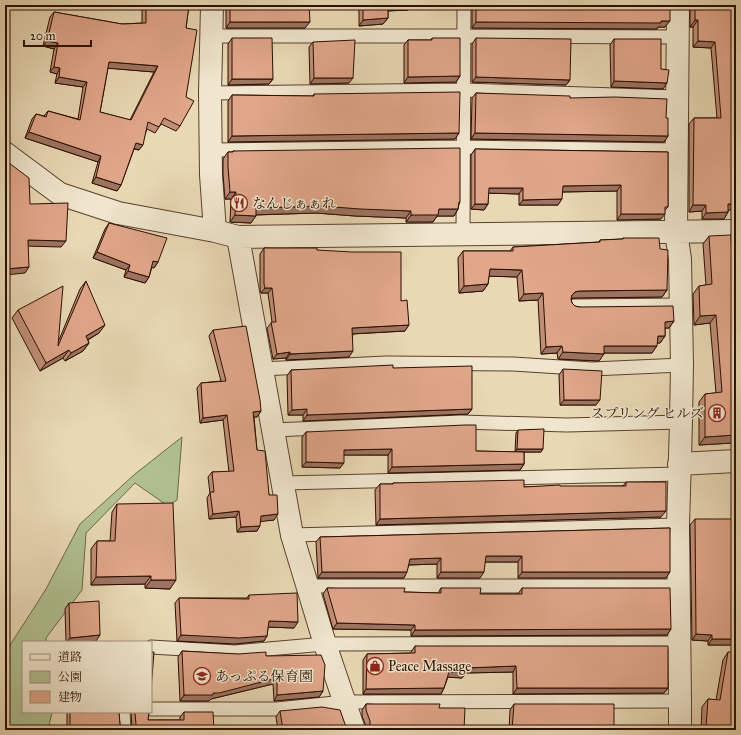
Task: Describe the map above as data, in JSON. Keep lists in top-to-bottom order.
{
  "places": {
    "restaurant": ["なんじぁぁれ"],
    "building": ["スプリング ヒルズ"],
    "shop": ["Peace Massage"],
    "school or university": ["あっぷる保育園"]
  },
  "legend": ["道路", "公園", "建物"],
  "scale_bar": "20 m"
}
